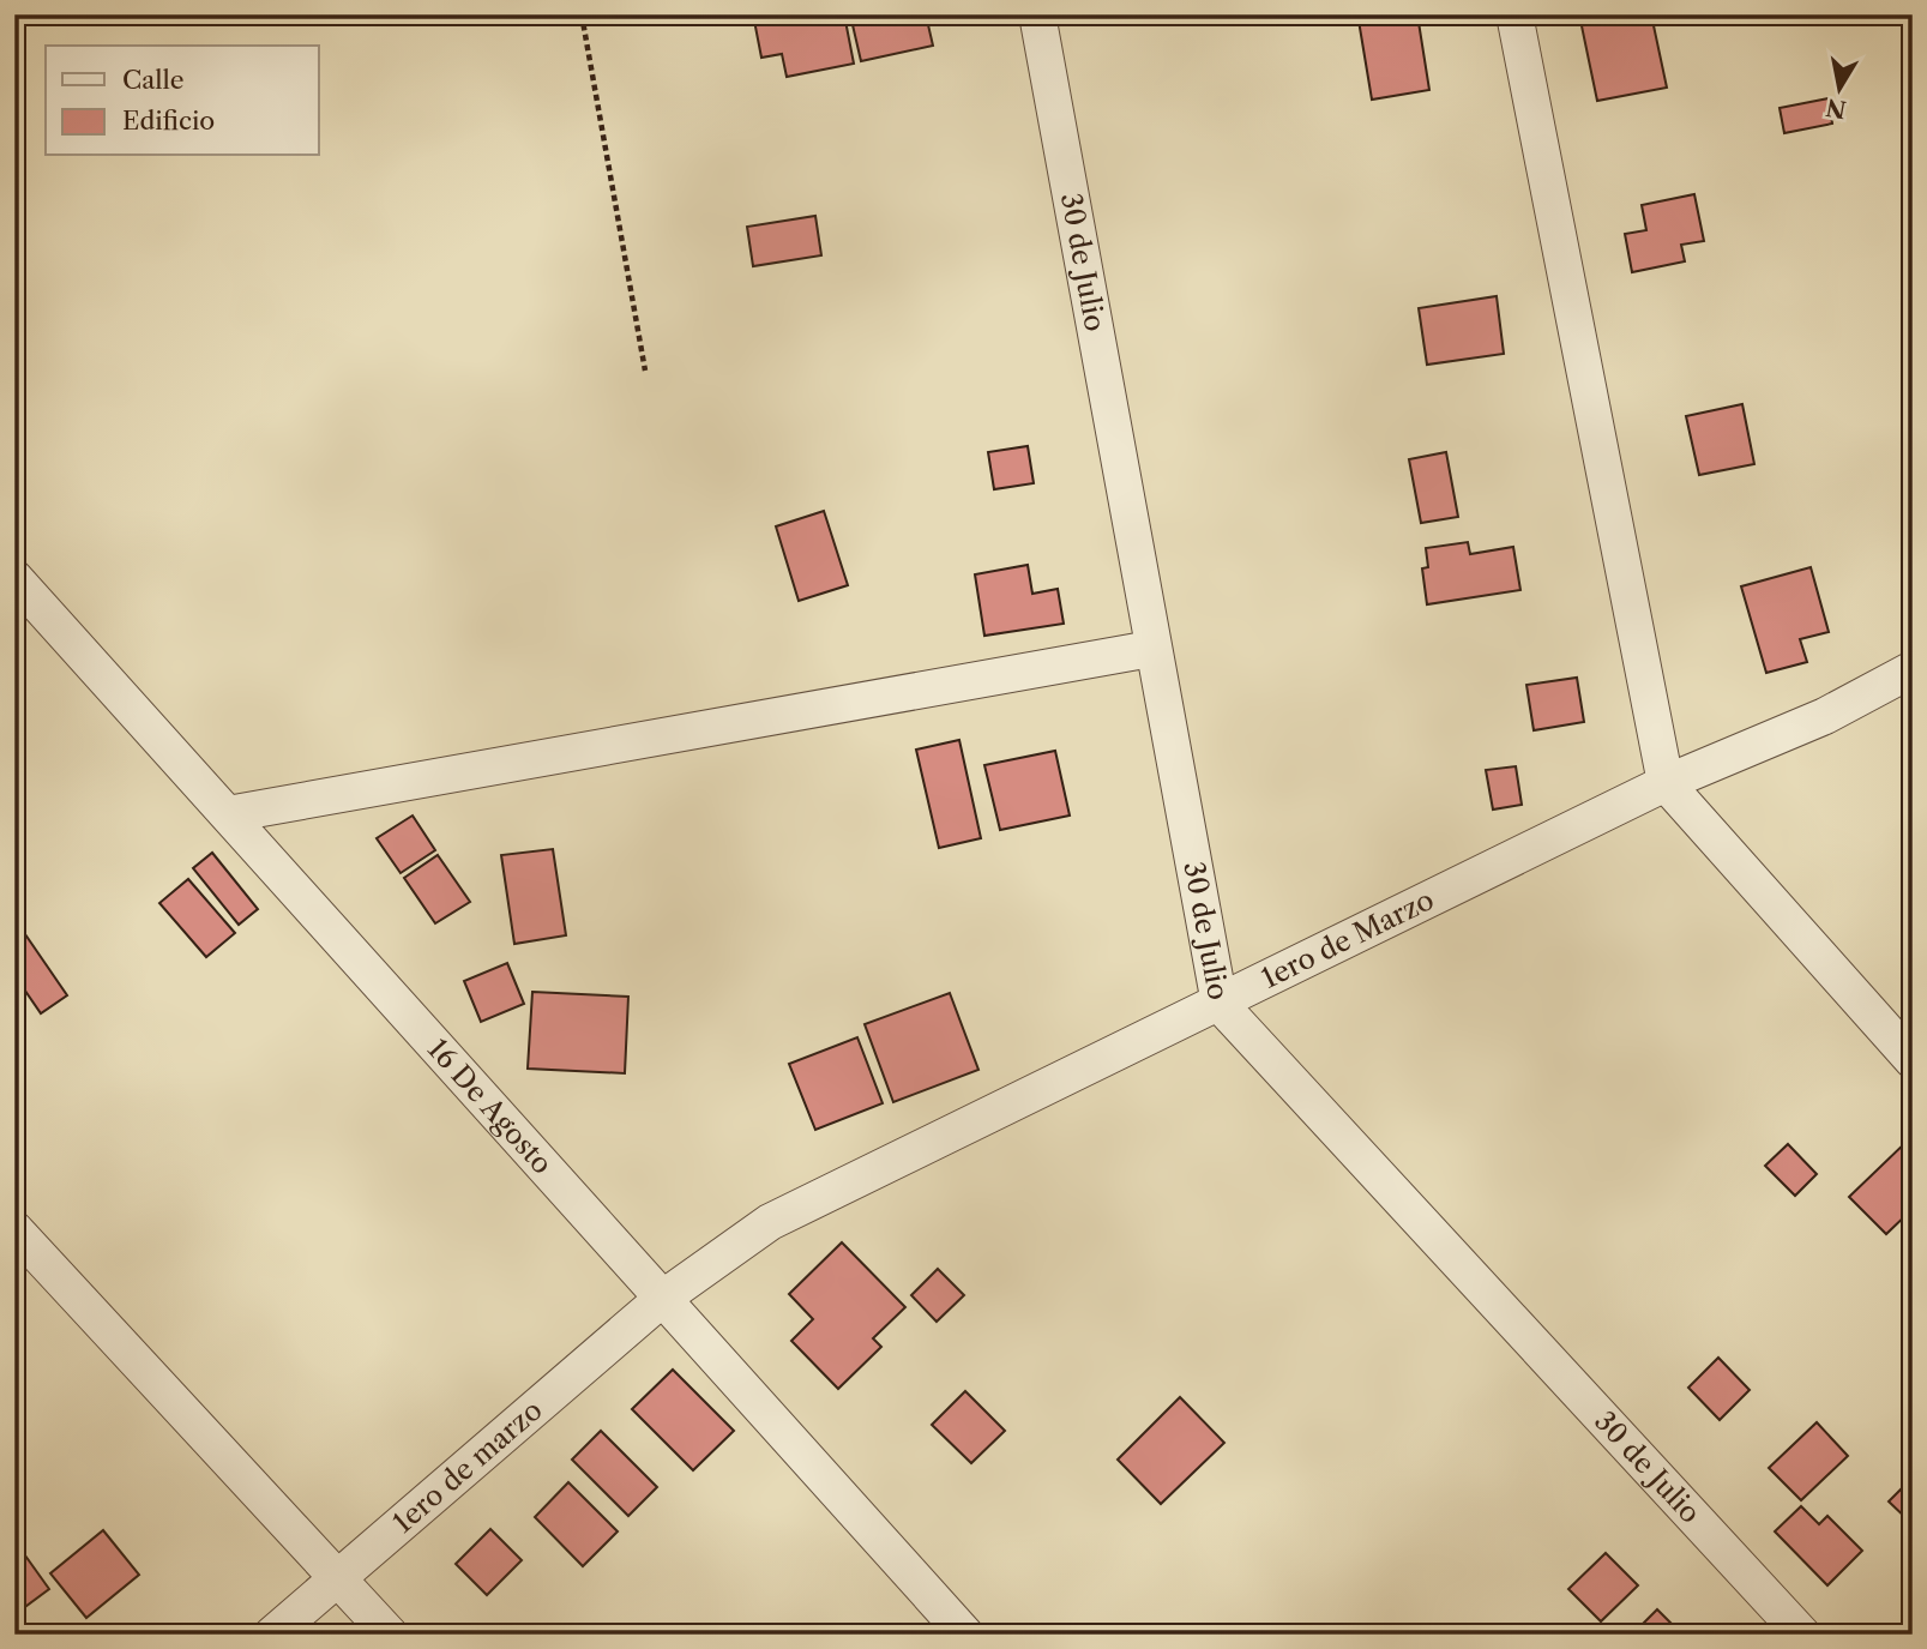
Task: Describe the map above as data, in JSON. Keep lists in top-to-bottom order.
{
  "streets": {
    "street": [
      "30 de Julio",
      "1ero de Marzo",
      "16 De Agosto",
      "1ero de marzo"
    ]
  },
  "crossings": [
    ["30 de Julio", "1ero de Marzo"],
    ["1ero de Marzo", "16 De Agosto"],
    ["1ero de Marzo", "1ero de marzo"],
    ["16 De Agosto", "1ero de marzo"]
  ],
  "legend": ["Calle", "Edificio"],
  "north": "bottom"
}
